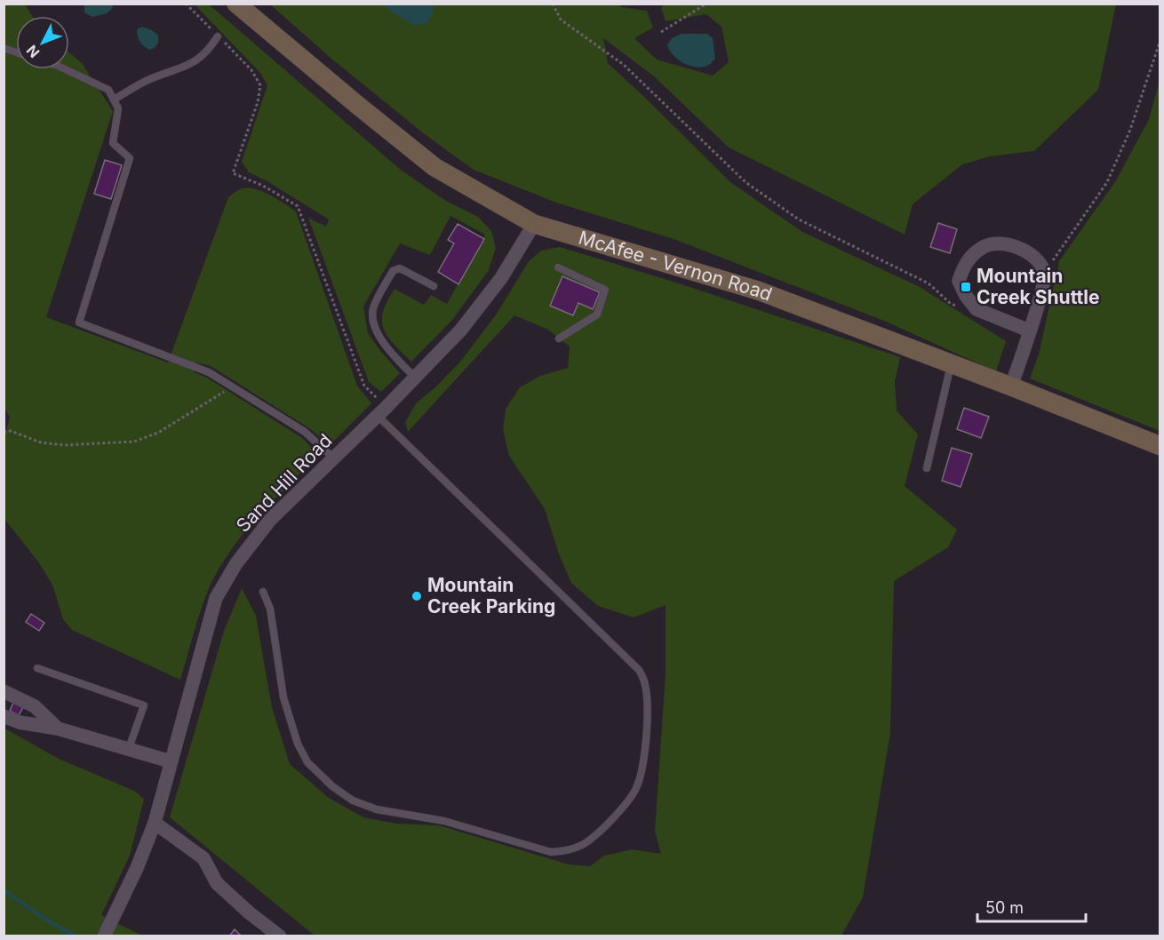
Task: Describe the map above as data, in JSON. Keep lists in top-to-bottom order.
{
  "streets": {
    "main road": ["McAfee - Vernon Road"],
    "street": ["Sand Hill Road"]
  },
  "crossings": [
    ["McAfee - Vernon Road", "Sand Hill Road"]
  ],
  "places": {
    "transit": ["Mountain Creek Shuttle"],
    "other": ["Mountain Creek Parking"]
  },
  "scale_bar": "50 m",
  "north": "bottom left"
}
